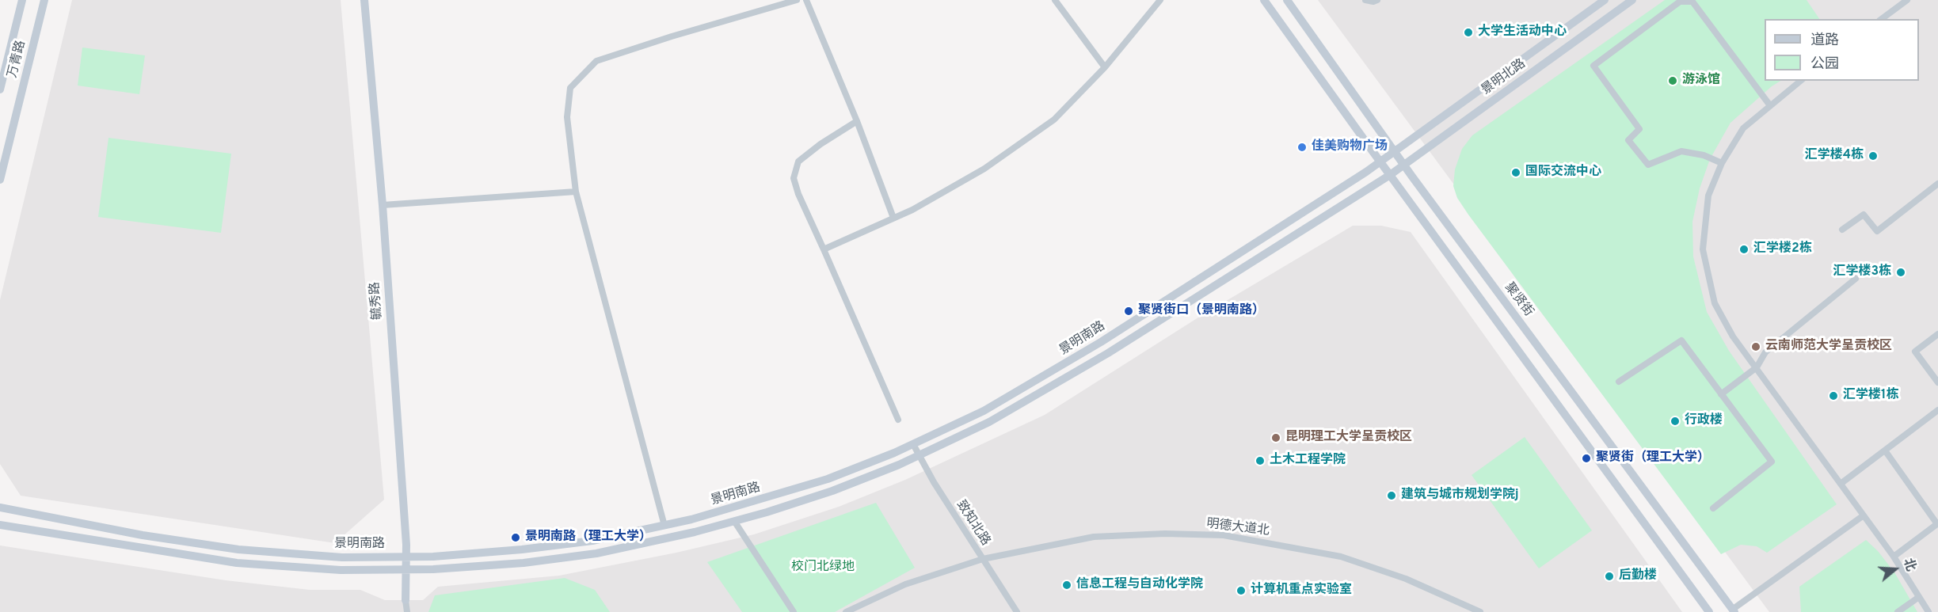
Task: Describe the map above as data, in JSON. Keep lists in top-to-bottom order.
{
  "streets": {
    "street": [
      "万青路",
      "景明北路",
      "聚贤街",
      "毓秀路",
      "景明南路",
      "致知北路",
      "明德大道北"
    ]
  },
  "crossings": [
    ["景明北路", "聚贤街"],
    ["景明北路", "景明南路"],
    ["聚贤街", "景明南路"],
    ["毓秀路", "景明南路"],
    ["景明南路", "致知北路"],
    ["致知北路", "明德大道北"]
  ],
  "parks": ["校门北绿地"],
  "places": [
    "大学生活动中心",
    "游泳馆",
    "佳美购物广场",
    "汇学楼4栋",
    "国际交流中心",
    "汇学楼2栋",
    "汇学楼3栋",
    "聚贤街口（景明南路）",
    "云南师范大学呈贡校区",
    "汇学楼1栋",
    "行政楼",
    "昆明理工大学呈贡校区",
    "聚贤街（理工大学）",
    "土木工程学院",
    "建筑与城市规划学院j",
    "景明南路（理工大学）",
    "后勤楼",
    "信息工程与自动化学院",
    "计算机重点实验室"
  ],
  "legend": ["道路", "公园"],
  "north": "right"
}
